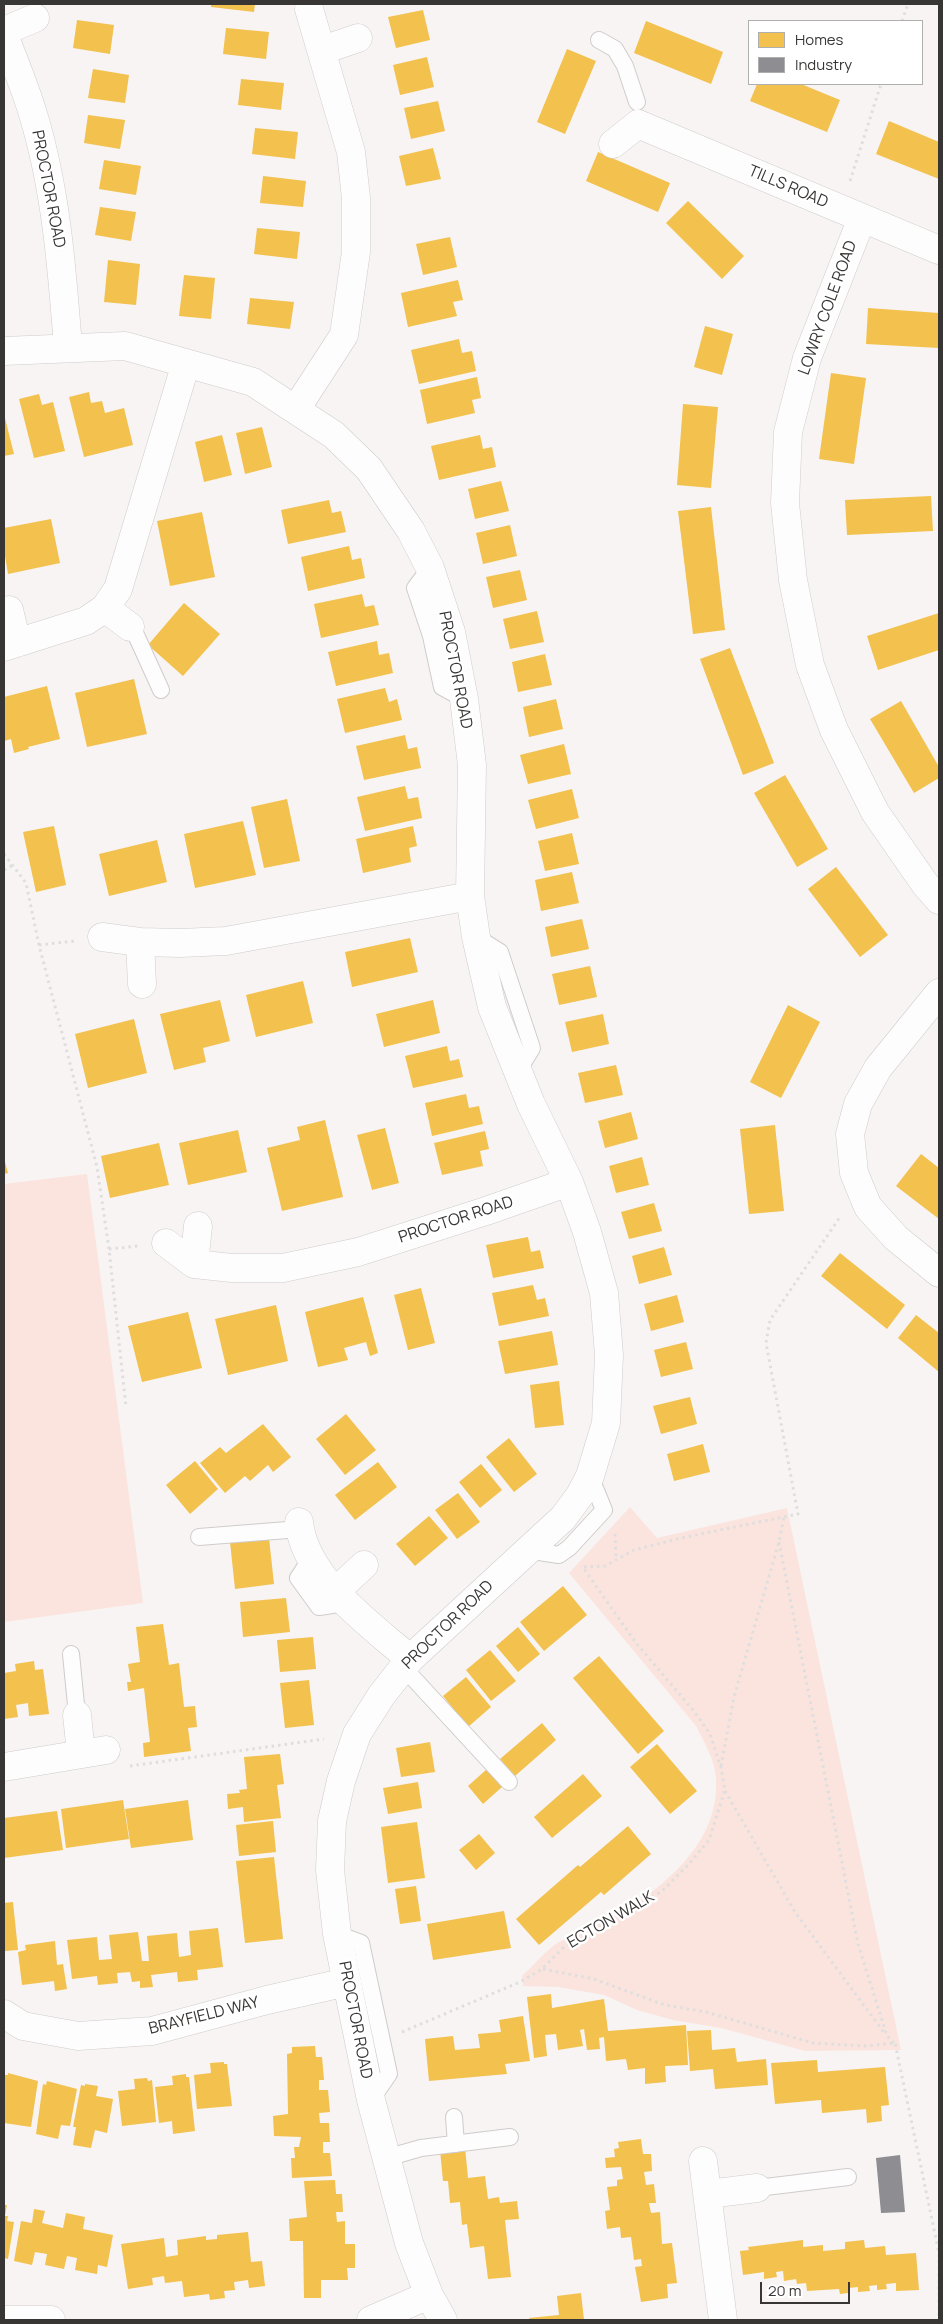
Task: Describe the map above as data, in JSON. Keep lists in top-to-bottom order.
{
  "streets": {
    "street": [
      "TILLS ROAD",
      "PROCTOR ROAD",
      "LOWRY COLE ROAD",
      "BRAYFIELD WAY"
    ],
    "path": ["ECTON WALK"]
  },
  "crossings": [
    ["TILLS ROAD", "LOWRY COLE ROAD"],
    ["PROCTOR ROAD", "BRAYFIELD WAY"]
  ],
  "legend": ["Homes", "Industry"],
  "scale_bar": "20 m"
}
